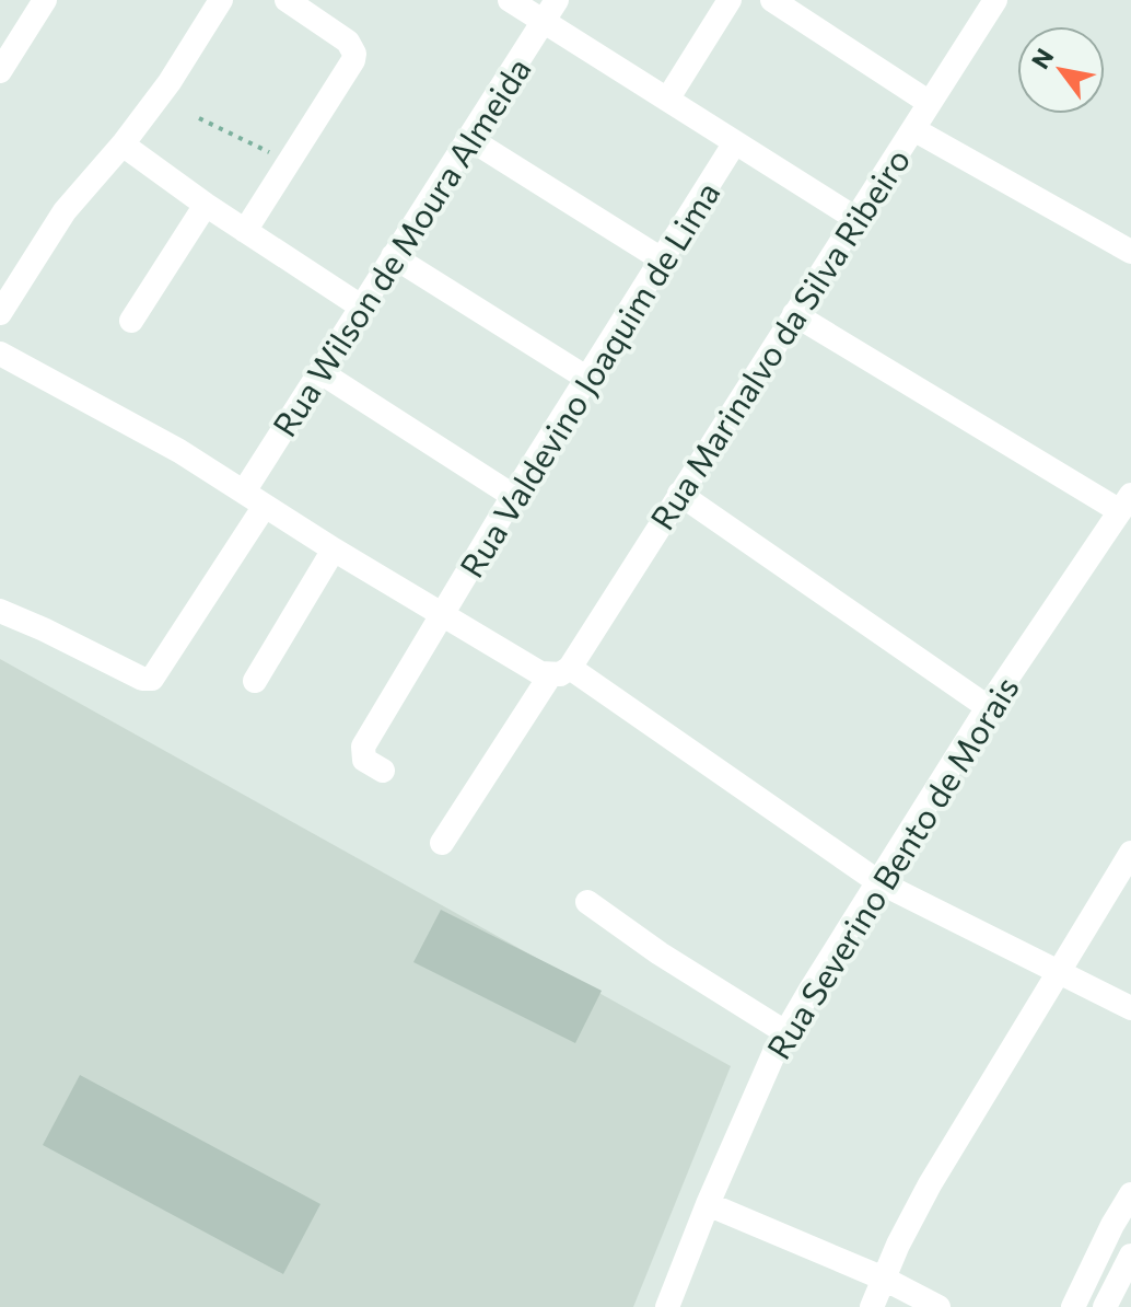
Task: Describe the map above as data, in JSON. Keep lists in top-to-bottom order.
{
  "streets": {
    "street": [
      "Rua Wilson de Moura Almeida",
      "Rua Marinalvo da Silva Ribeiro",
      "Rua Valdevino Joaquim de Lima",
      "Rua Severino Bento de Morais"
    ]
  },
  "north": "top left"
}
